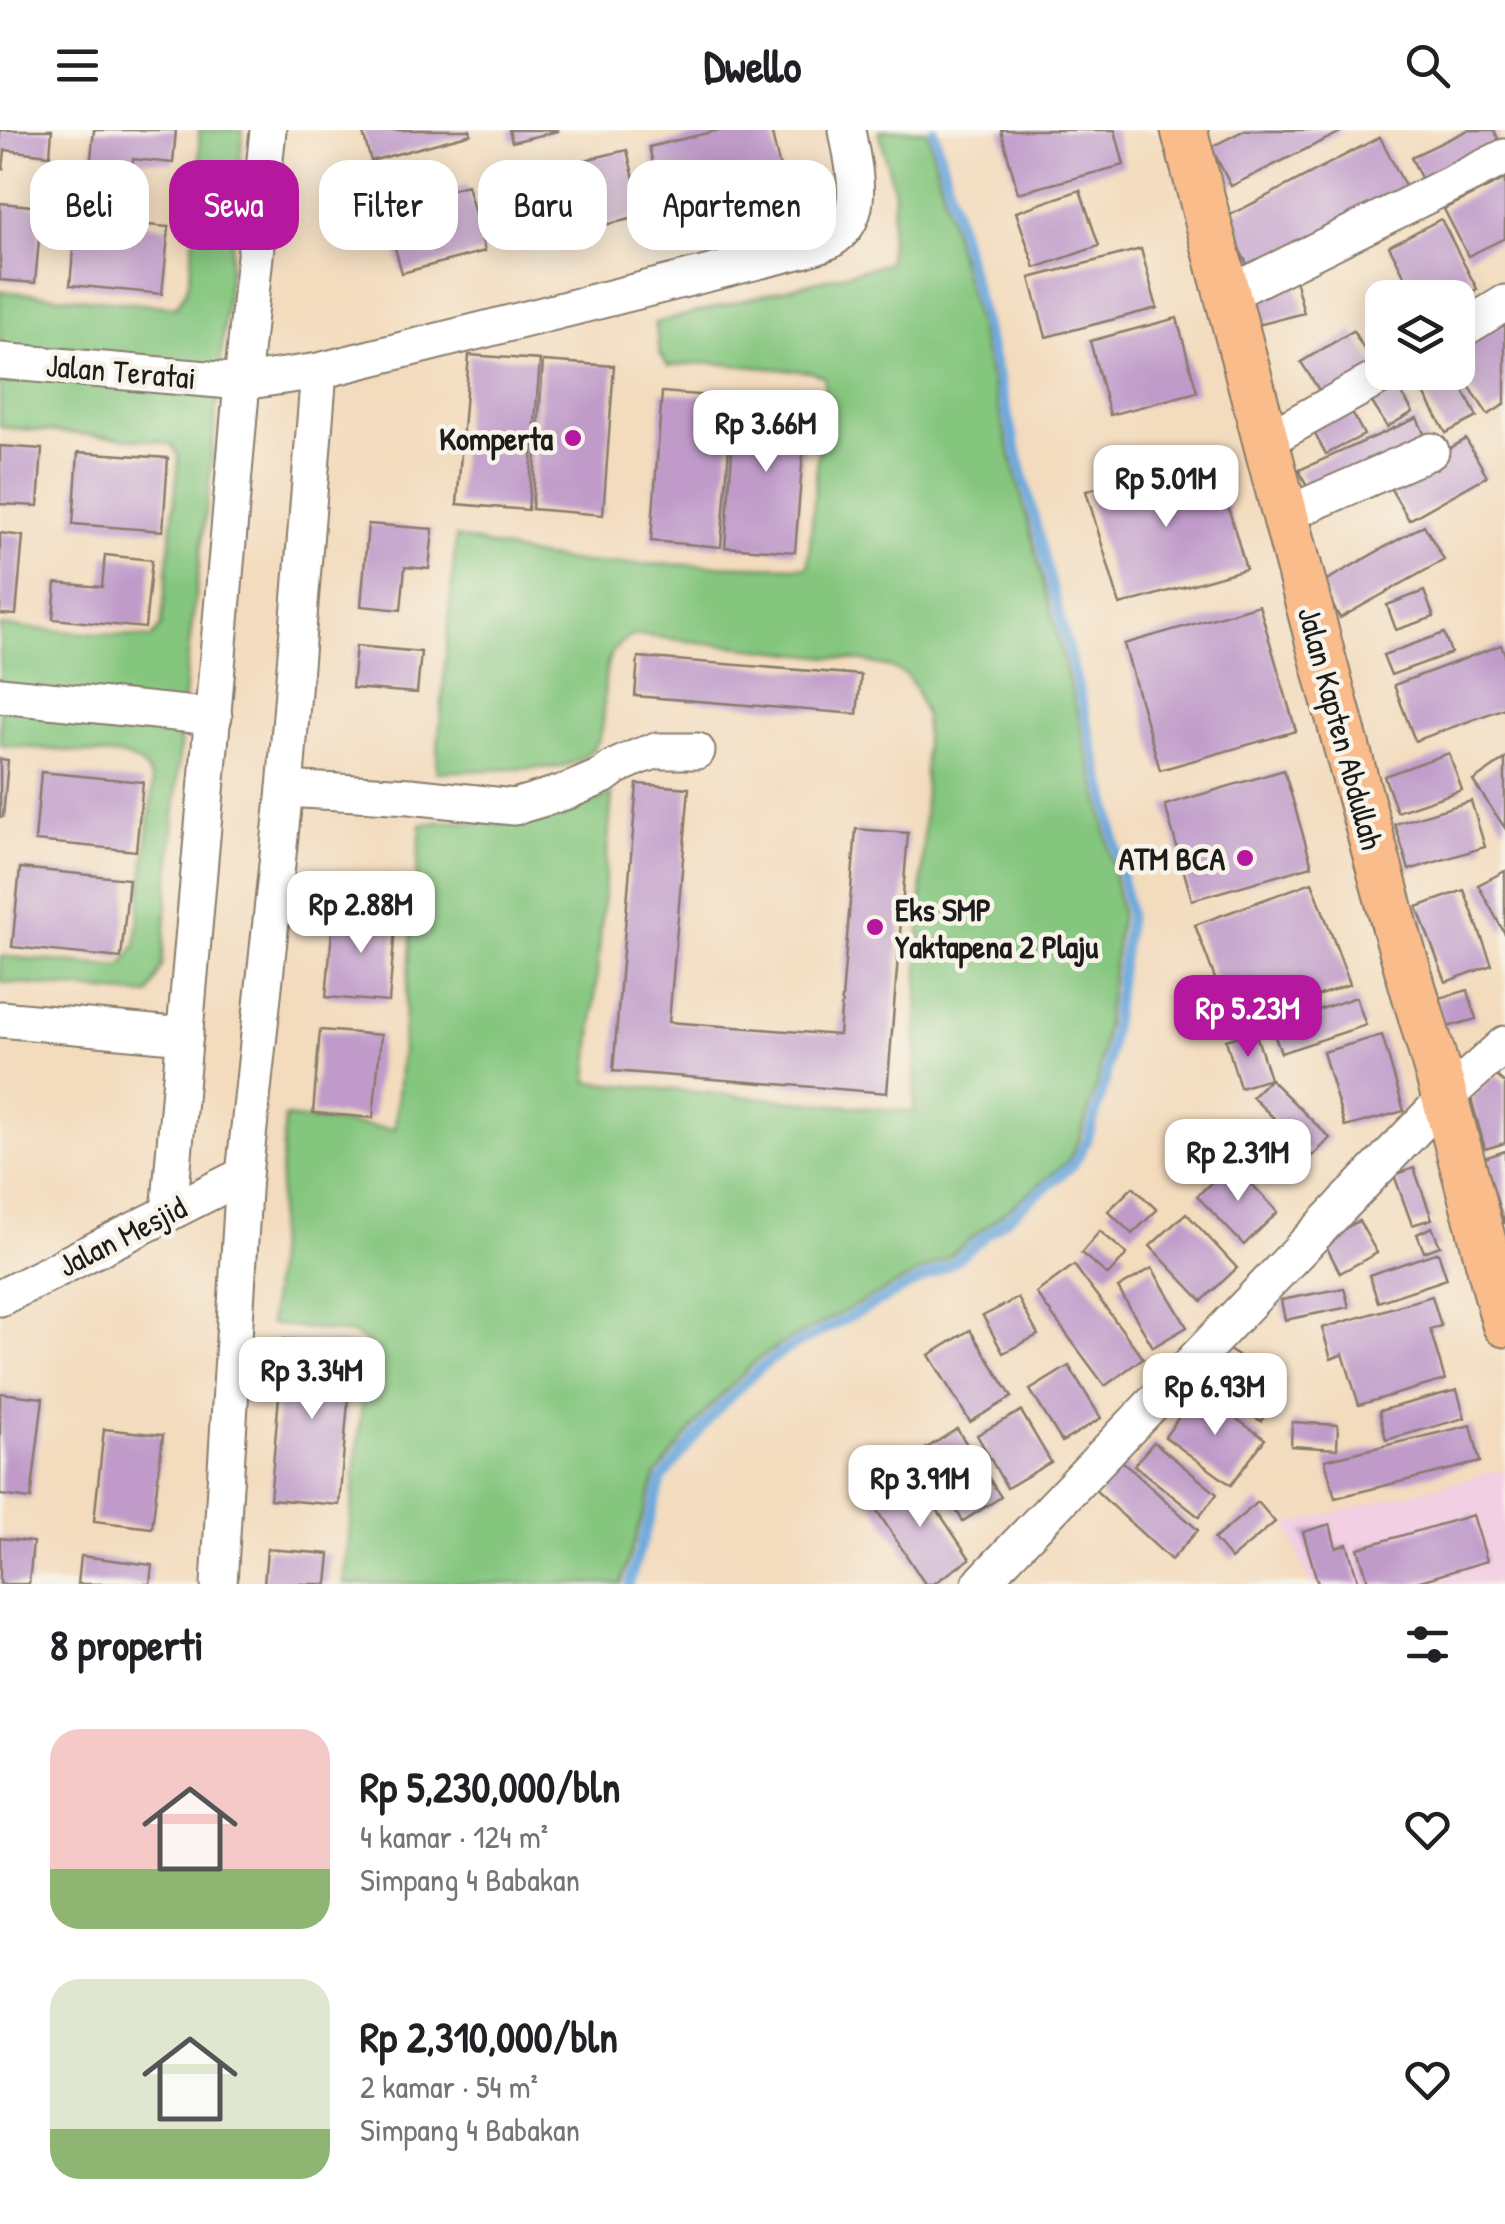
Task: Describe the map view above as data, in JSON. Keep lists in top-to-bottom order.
{
  "streets": {
    "main road": ["Jalan Kapten Abdullah"],
    "street": ["Jalan Teratai", "Jalan Mesjid"]
  },
  "places": ["Komperta", "ATM BCA", "Eks SMP Yaktapena 2 Plaju"],
  "page": {
    "header": "Dwello",
    "chip": [
      "Beli",
      "Sewa",
      "Filter",
      "Baru",
      "Apartemen"
    ],
    "price": [
      "Rp 3.66M",
      "Rp 5.01M",
      "Rp 2.88M",
      "Rp 5.23M",
      "Rp 2.31M",
      "Rp 3.34M",
      "Rp 6.93M",
      "Rp 3.91M"
    ],
    "heading": "8 properti",
    "list": [
      {
        "name": "Rp 5,230,000/bln",
        "note": "4 kamar · 124 m² · Simpang 4 Babakan"
      },
      {
        "name": "Rp 2,310,000/bln",
        "note": "2 kamar · 54 m² · Simpang 4 Babakan"
      }
    ]
  }
}
